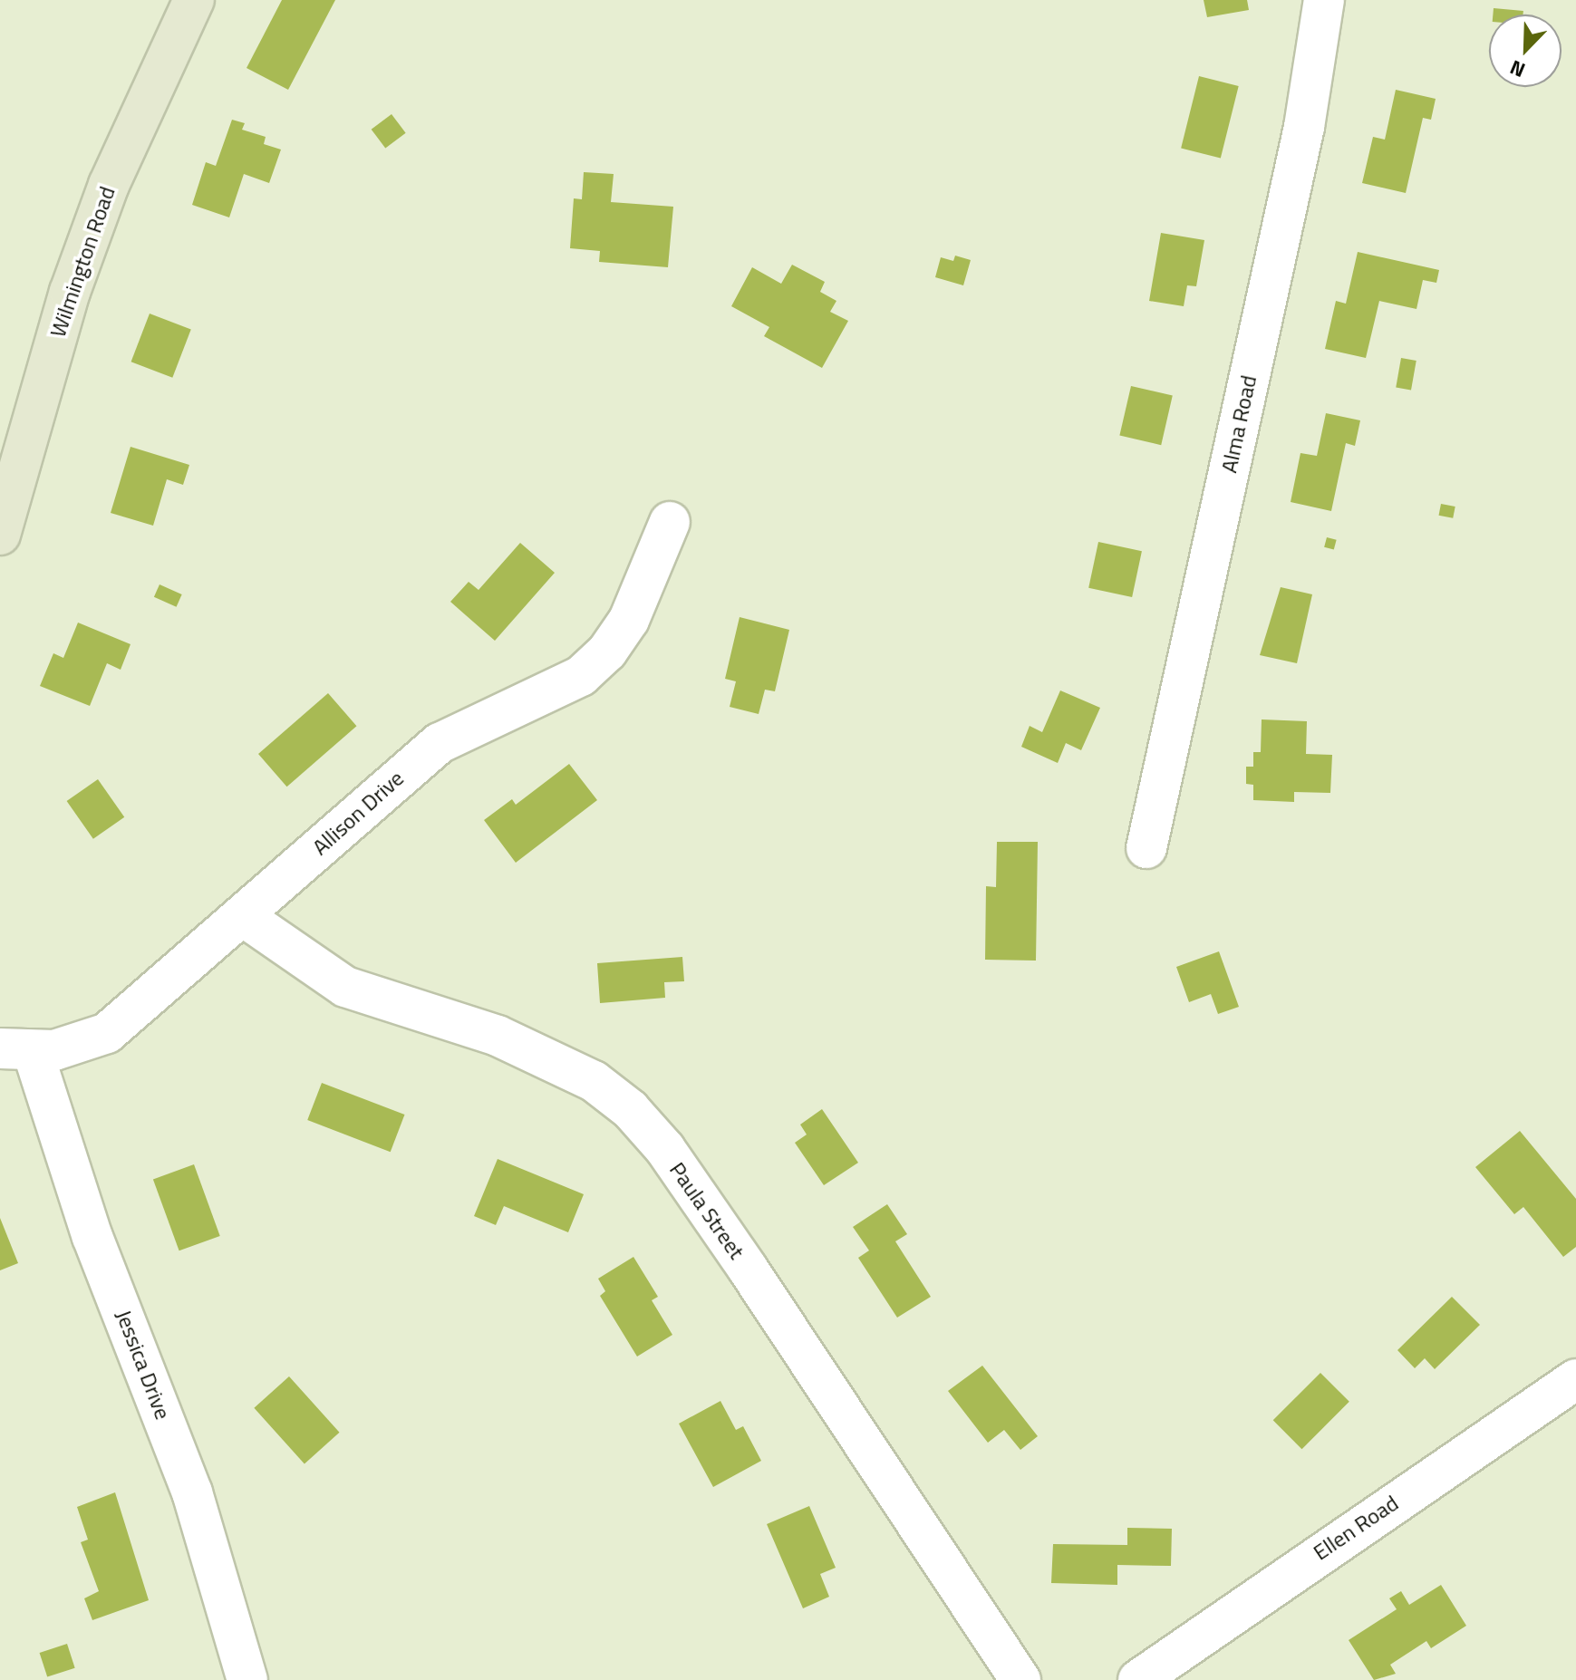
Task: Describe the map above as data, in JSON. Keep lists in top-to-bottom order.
{
  "streets": {
    "main road": ["Wilmington Road"],
    "street": [
      "Alma Road",
      "Allison Drive",
      "Paula Street",
      "Jessica Drive",
      "Ellen Road"
    ]
  },
  "crossings": [
    ["Allison Drive", "Paula Street"],
    ["Allison Drive", "Jessica Drive"]
  ],
  "north": "bottom left"
}
